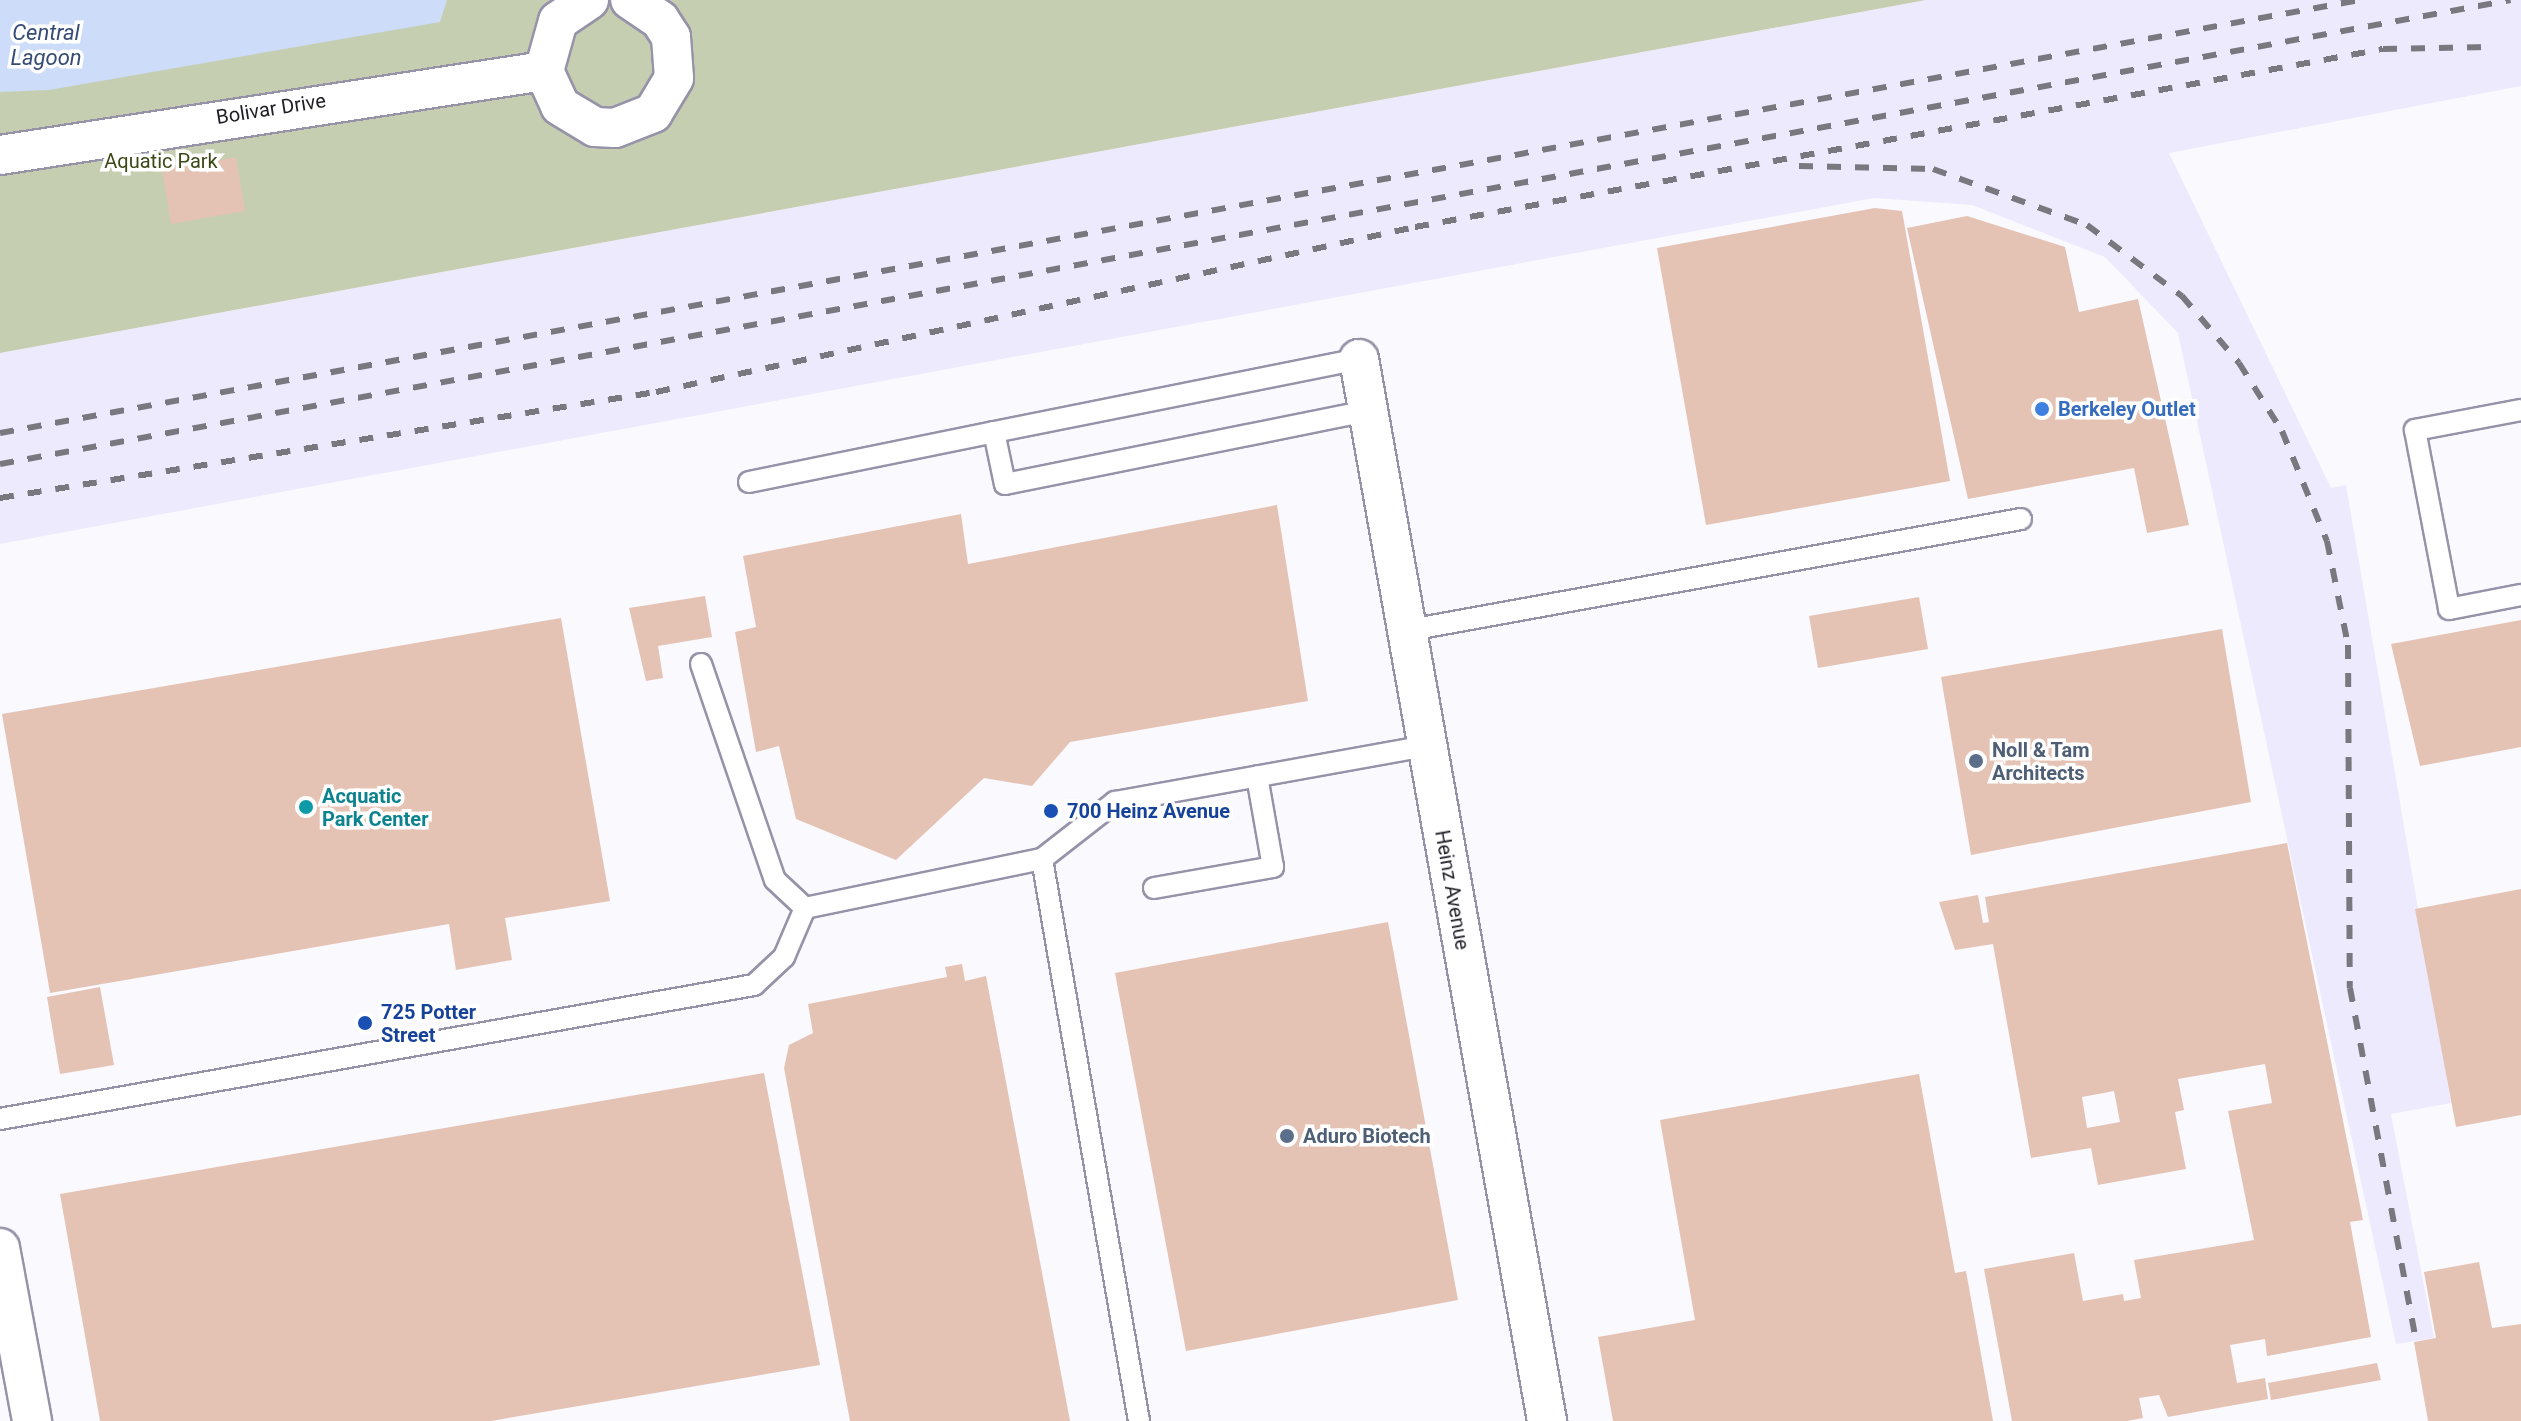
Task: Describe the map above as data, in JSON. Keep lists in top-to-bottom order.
{
  "streets": {
    "street": ["Bolivar Drive", "Heinz Avenue"]
  },
  "water": ["Central Lagoon"],
  "parks": ["Aquatic Park"],
  "places": [
    "Berkeley Outlet",
    "Noll & Tam Architects",
    "Acquatic Park Center",
    "700 Heinz Avenue",
    "725 Potter Street",
    "Aduro Biotech"
  ]
}
